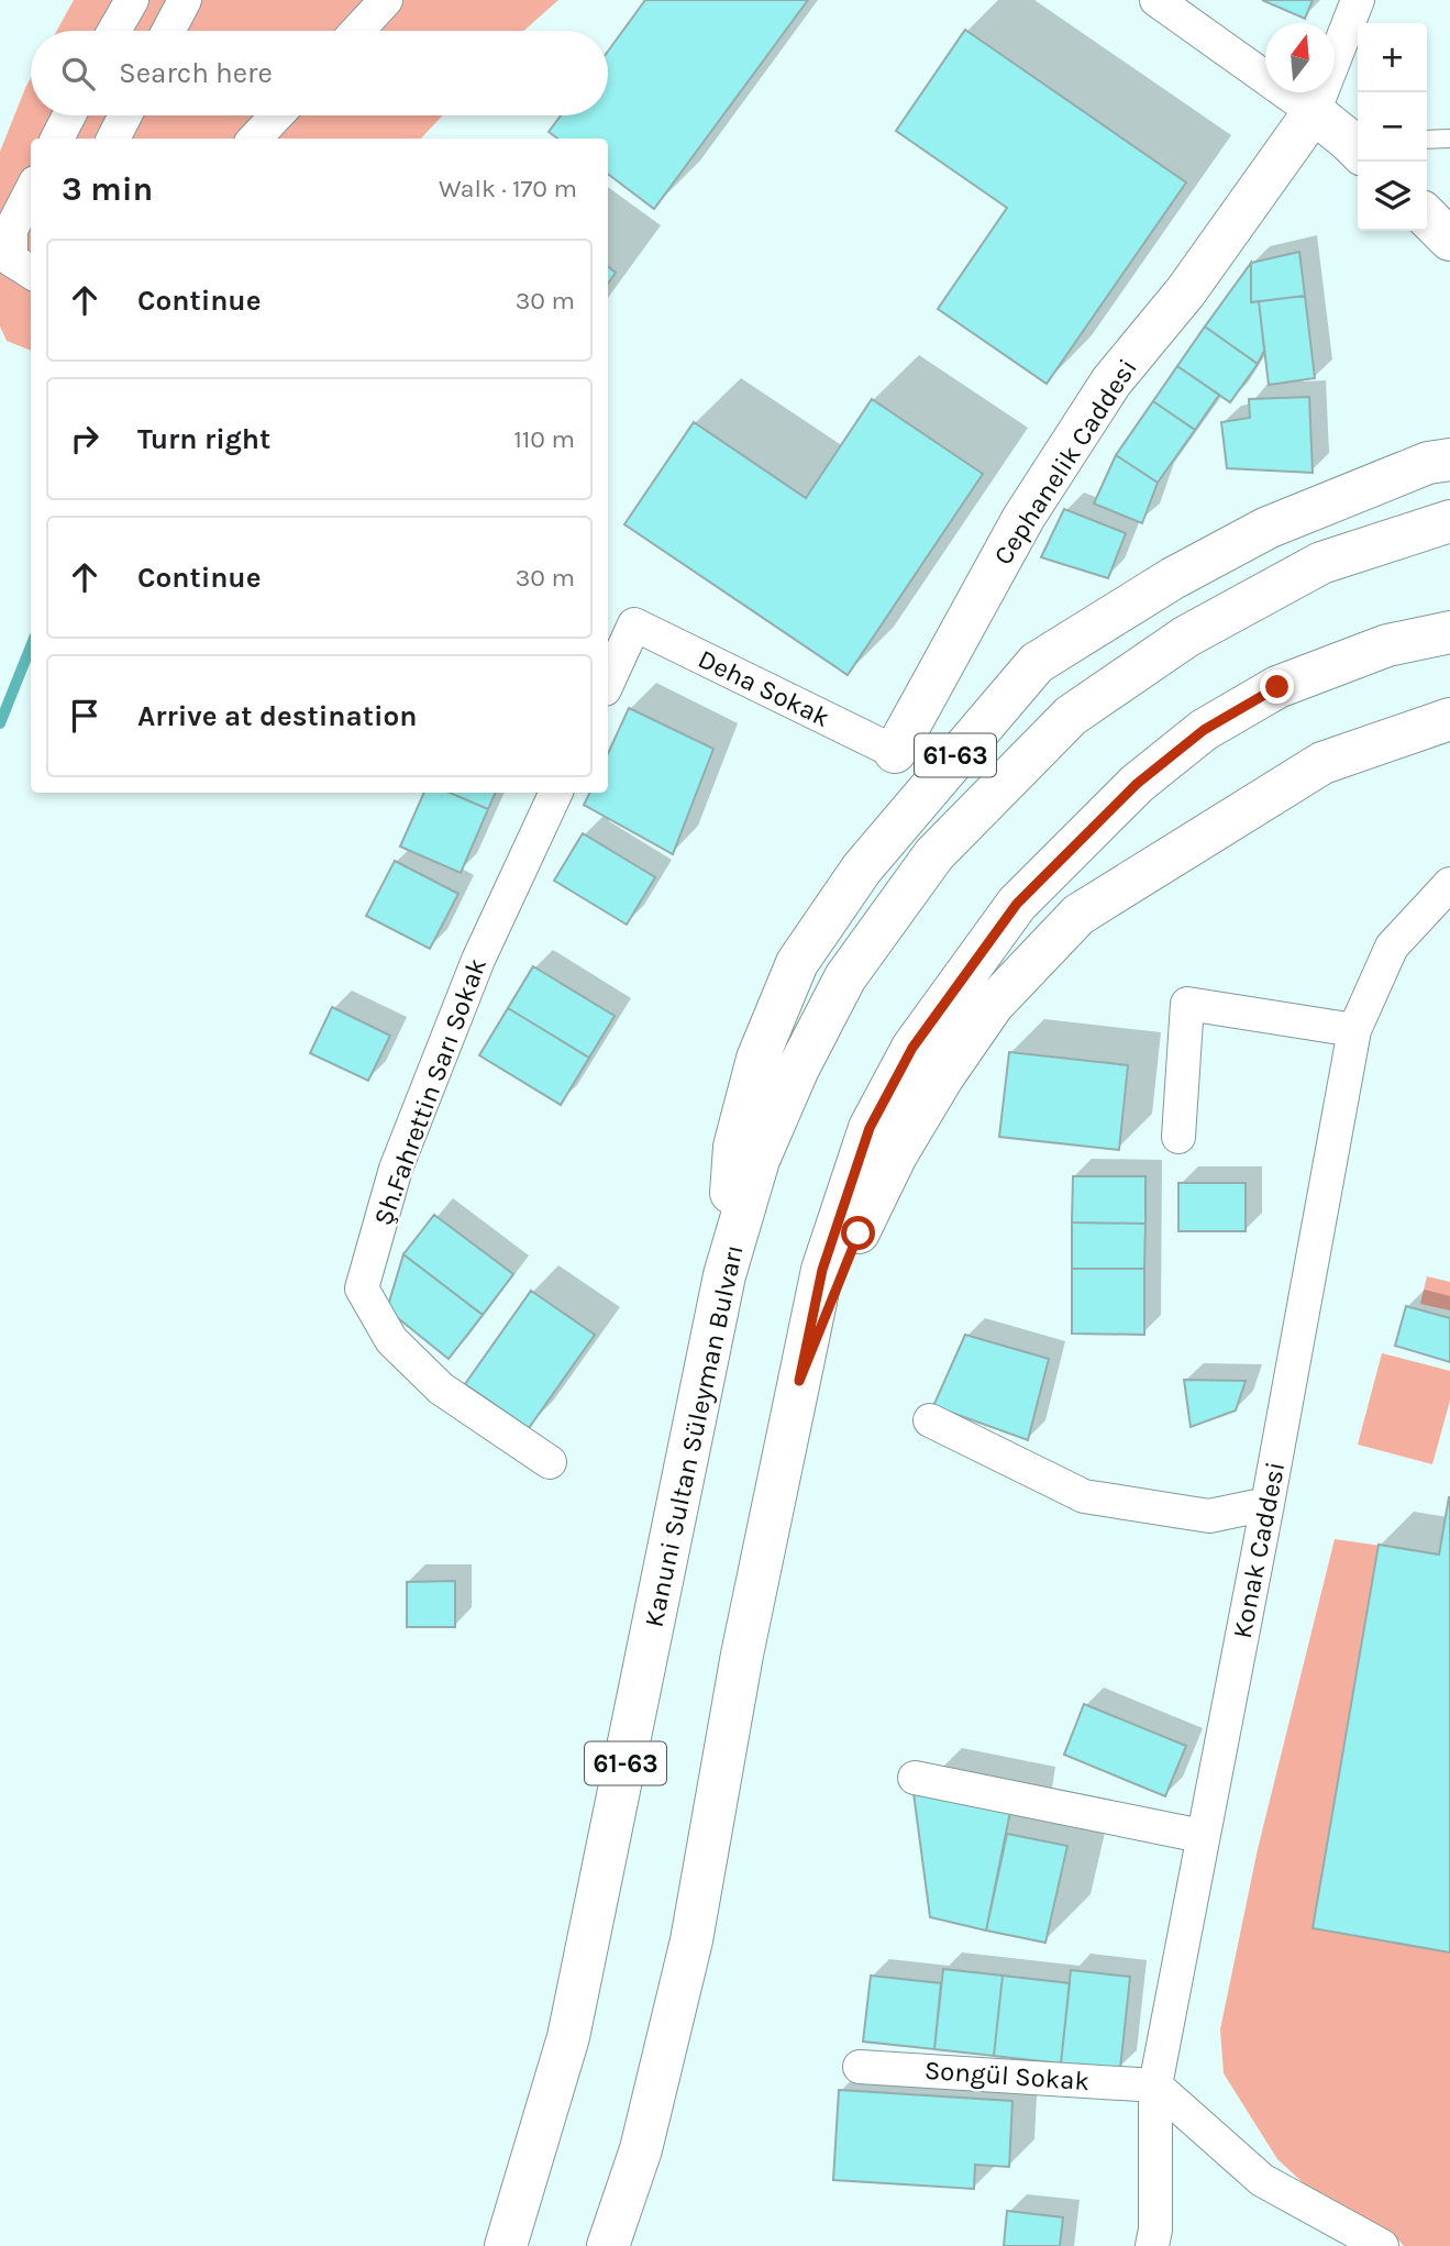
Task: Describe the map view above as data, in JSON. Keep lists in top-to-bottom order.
{
  "streets": {
    "main road": ["Cephanelik Caddesi", "61-63", "Kanuni Sultan Süleyman Bulvarı"],
    "street": [
      "Deha Sokak",
      "Şh.Fahrettin Sarı Sokak",
      "Konak Caddesi",
      "Songül Sokak"
    ]
  },
  "crossings": [
    ["Cephanelik Caddesi", "Deha Sokak"],
    ["61-63", "Kanuni Sultan Süleyman Bulvarı"],
    ["Konak Caddesi", "Songül Sokak"]
  ],
  "north": "top",
  "page": {
    "map_buttons": ["+", "−"],
    "search": "Search here",
    "heading": ["3 min", "Walk · 170 m"],
    "list": [
      ["Continue", "30 m"],
      ["Turn right", "110 m"],
      ["Continue", "30 m"],
      "Arrive at destination"
    ]
  }
}
